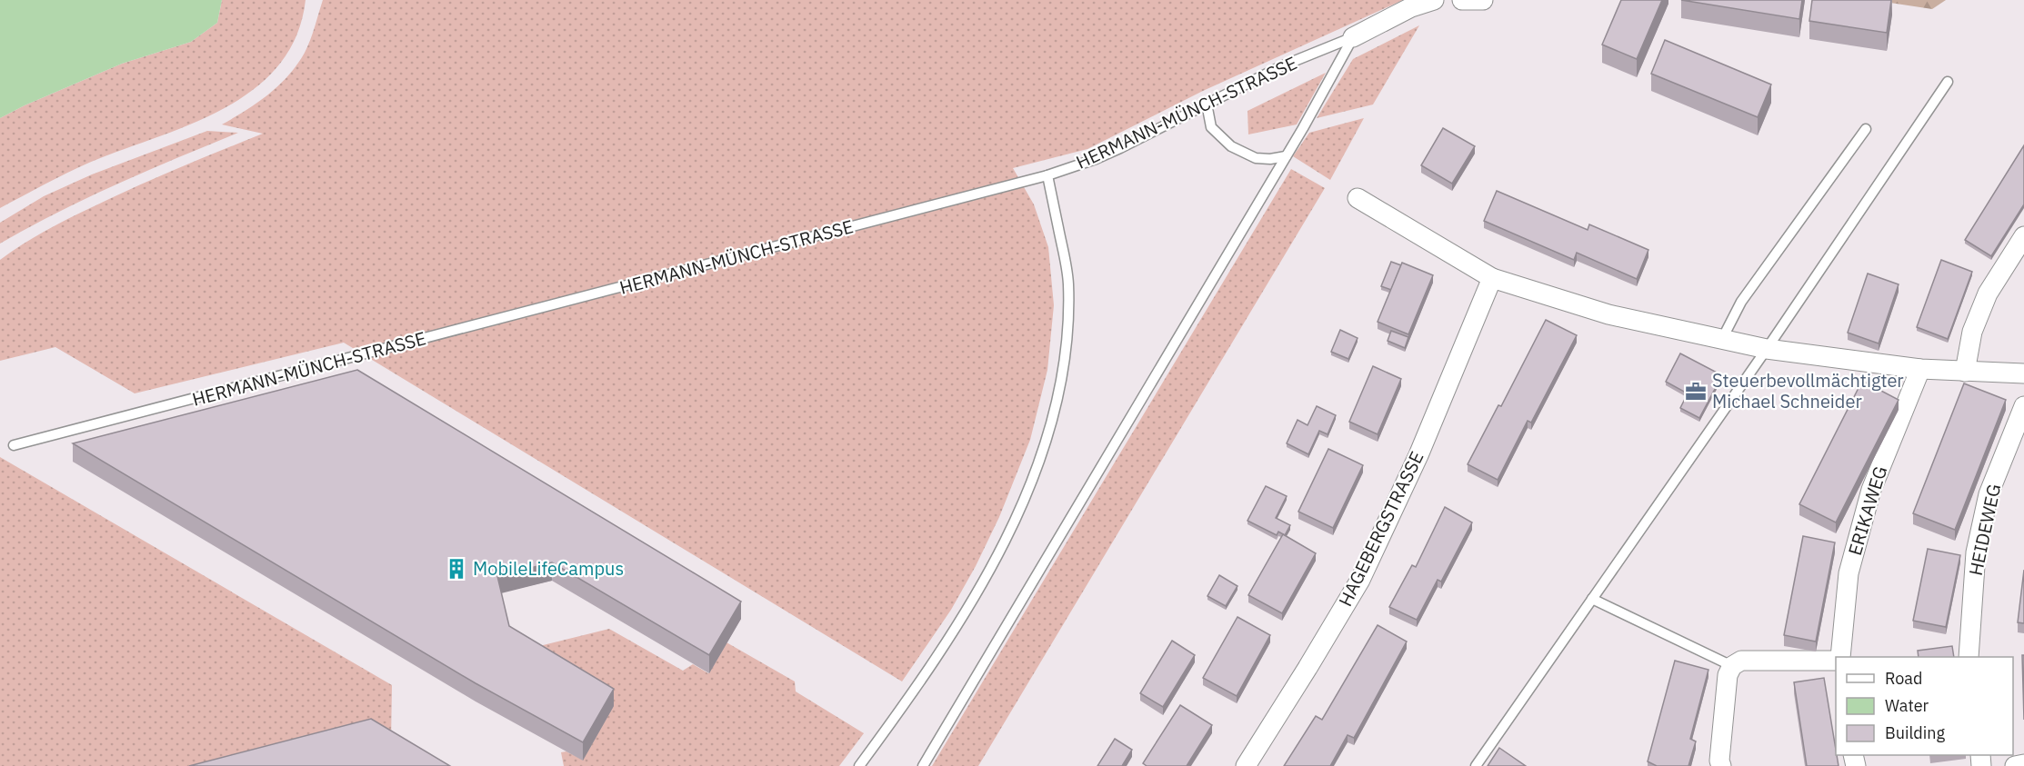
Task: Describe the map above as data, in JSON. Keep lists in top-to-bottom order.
{
  "streets": {
    "street": [
      "HERMANN-MÜNCH-STRASSE",
      "ERIKAWEG",
      "HAGEBERGSTRASSE",
      "HEIDEWEG"
    ]
  },
  "places": {
    "office": ["Steuerbevollmächtigter Michael Schneider"],
    "building": ["MobileLifeCampus"]
  },
  "legend": ["Road", "Water", "Building"]
}
